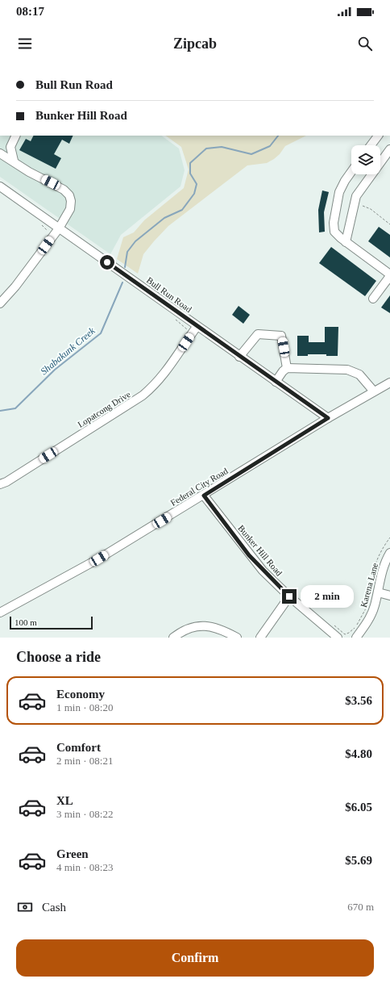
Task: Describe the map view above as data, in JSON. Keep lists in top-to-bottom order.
{
  "streets": {
    "street": [
      "Bull Run Road",
      "Lopatcong Drive",
      "Federal City Road",
      "Bunker Hill Road",
      "Karena Lane"
    ]
  },
  "crossings": [
    ["Bull Run Road", "Lopatcong Drive"],
    ["Bull Run Road", "Federal City Road"],
    ["Federal City Road", "Bunker Hill Road"]
  ],
  "water": ["Shabakunk Creek"],
  "scale_bar": "100 m",
  "page": {
    "status": "08:17",
    "header": "Zipcab",
    "banner": ["Bull Run Road", "Bunker Hill Road"],
    "bubble": "2 min",
    "scale": "100 m",
    "heading": "Choose a ride",
    "list": [
      {
        "name": "Economy",
        "note": "1 min · 08:20",
        "value": "$3.56"
      },
      {
        "name": "Comfort",
        "note": "2 min · 08:21",
        "value": "$4.80"
      },
      {
        "name": "XL",
        "note": "3 min · 08:22",
        "value": "$6.05"
      },
      {
        "name": "Green",
        "note": "4 min · 08:23",
        "value": "$5.69"
      }
    ],
    "pay": ["Cash", "670 m"],
    "buttons": "Confirm"
  }
}
